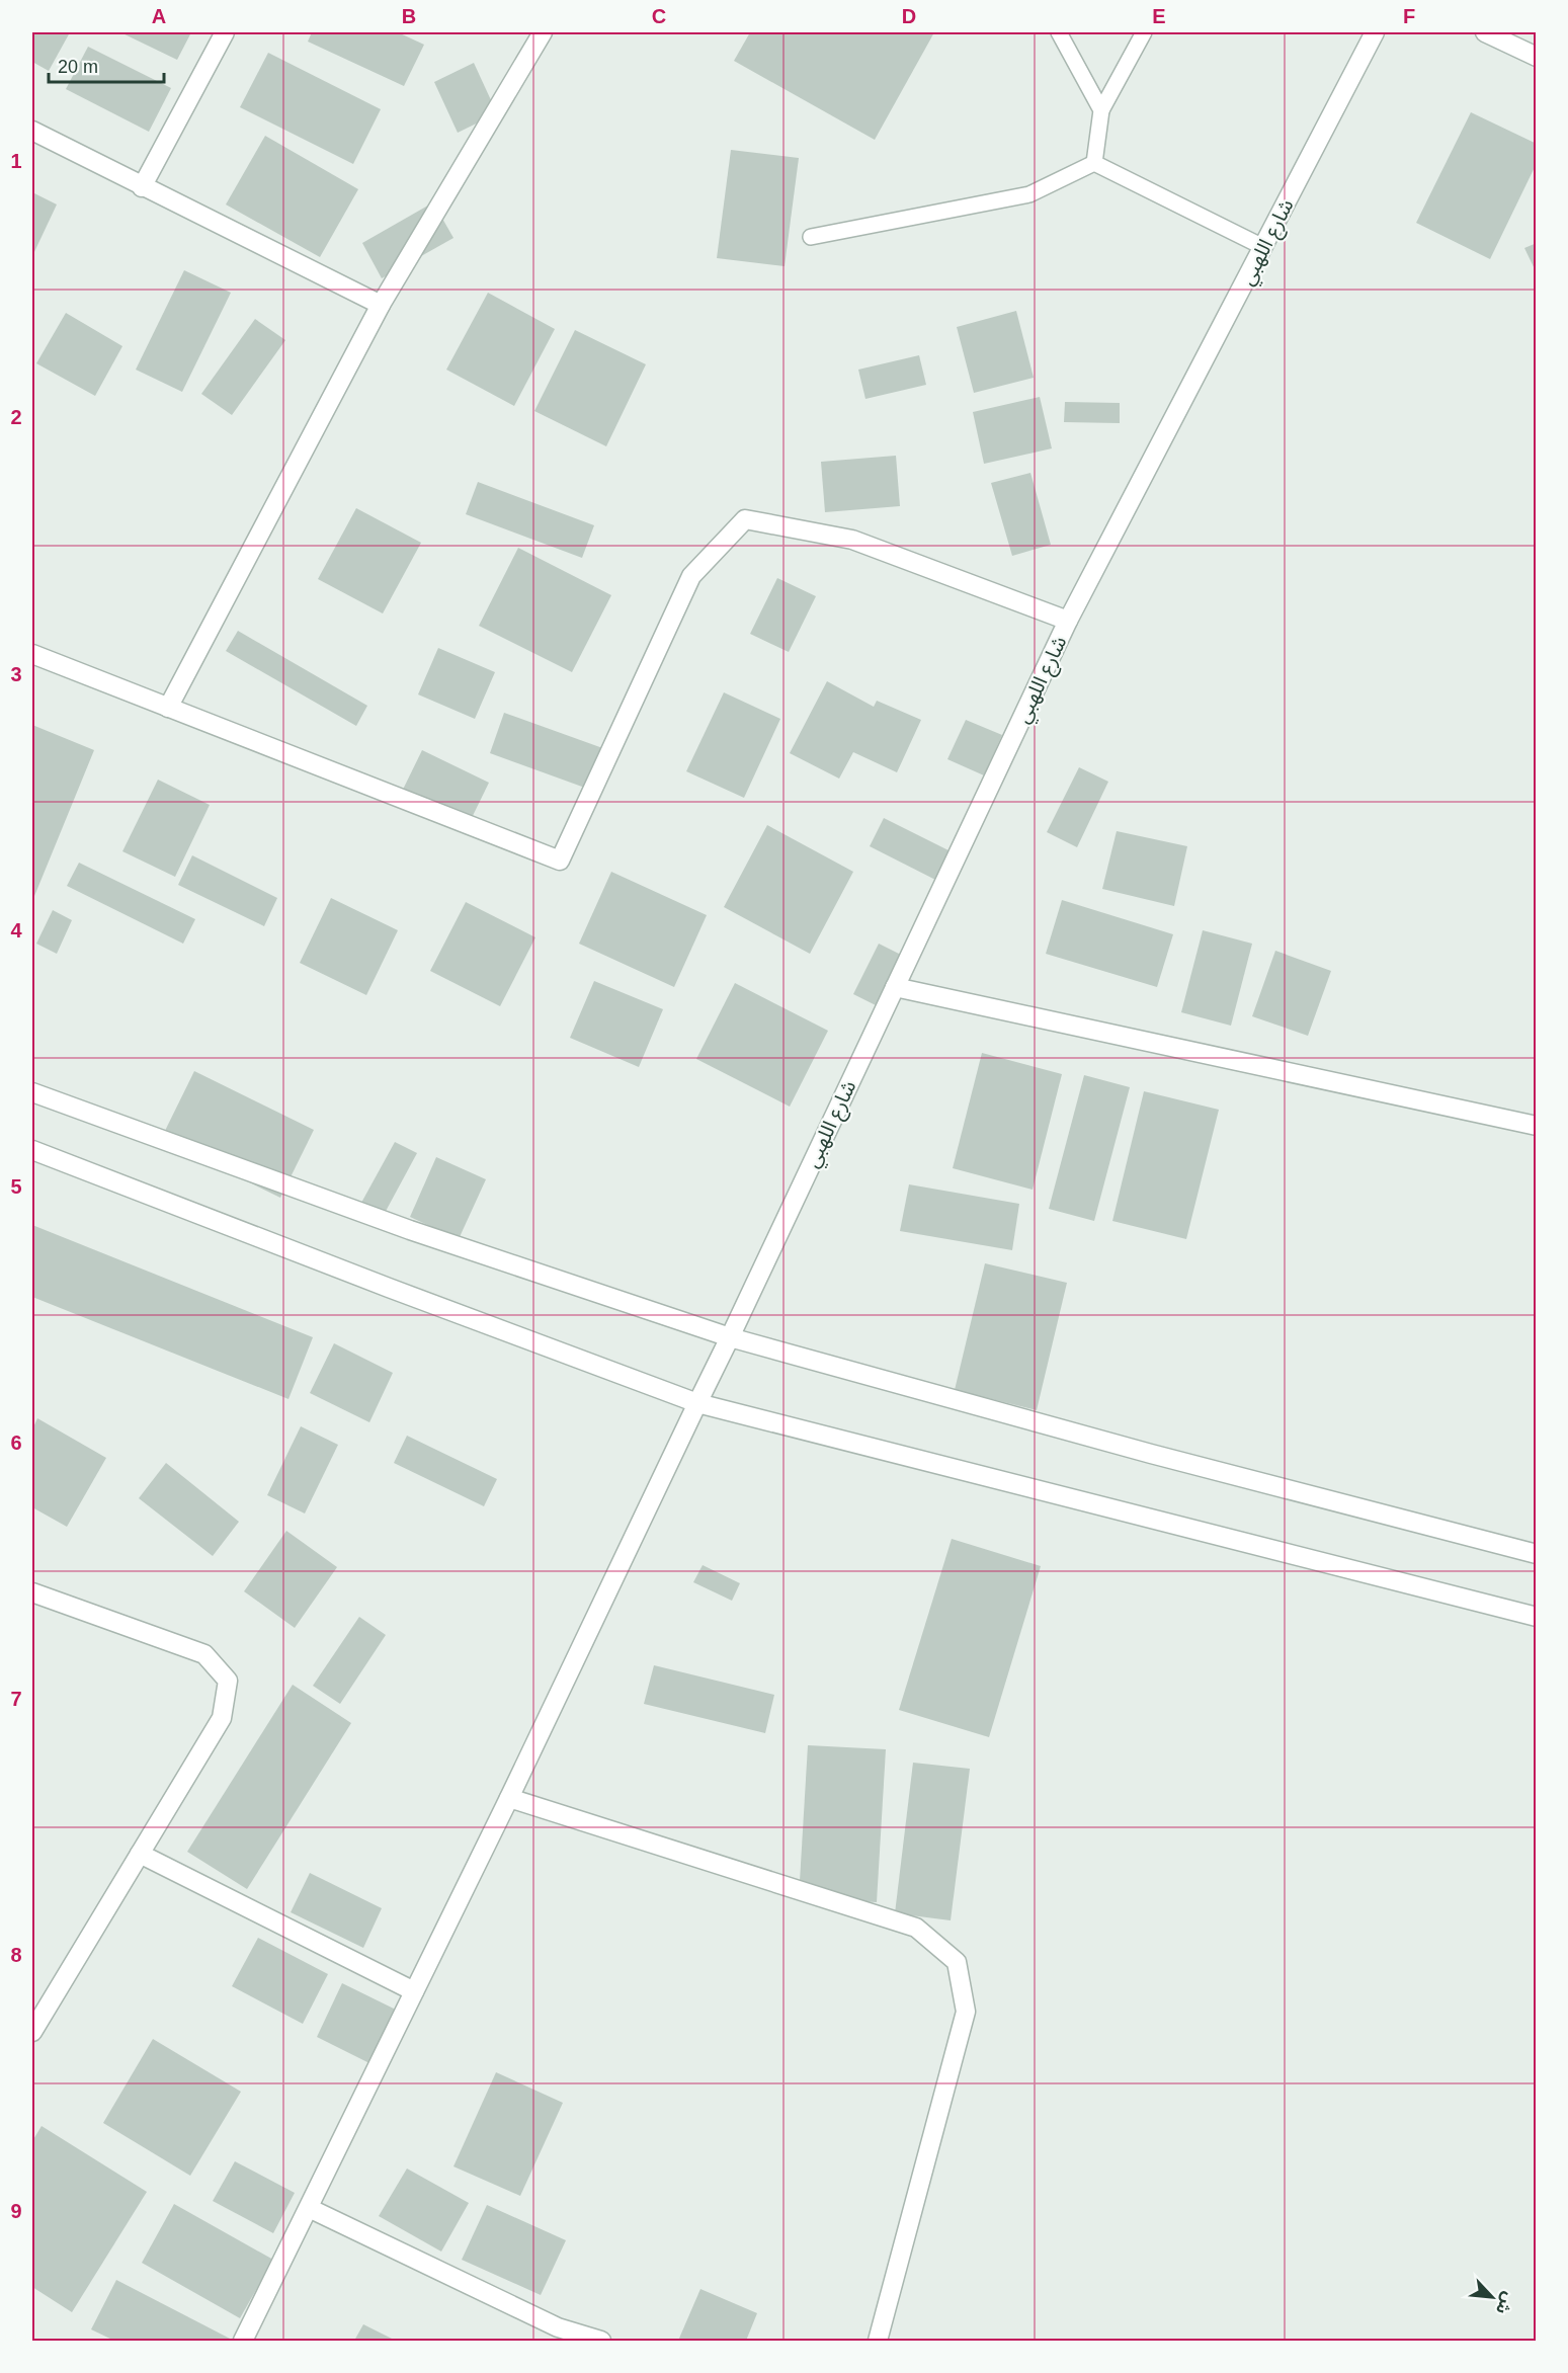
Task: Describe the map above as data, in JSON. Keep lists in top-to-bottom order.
{
  "streets": {
    "street": ["شارع اللهبي"]
  },
  "scale_bar": "20 m",
  "north": "bottom right",
  "grid": {
    "columns": [
      "A",
      "B",
      "C",
      "D",
      "E",
      "F"
    ],
    "rows": [
      "1",
      "2",
      "3",
      "4",
      "5",
      "6",
      "7",
      "8",
      "9"
    ]
  }
}
